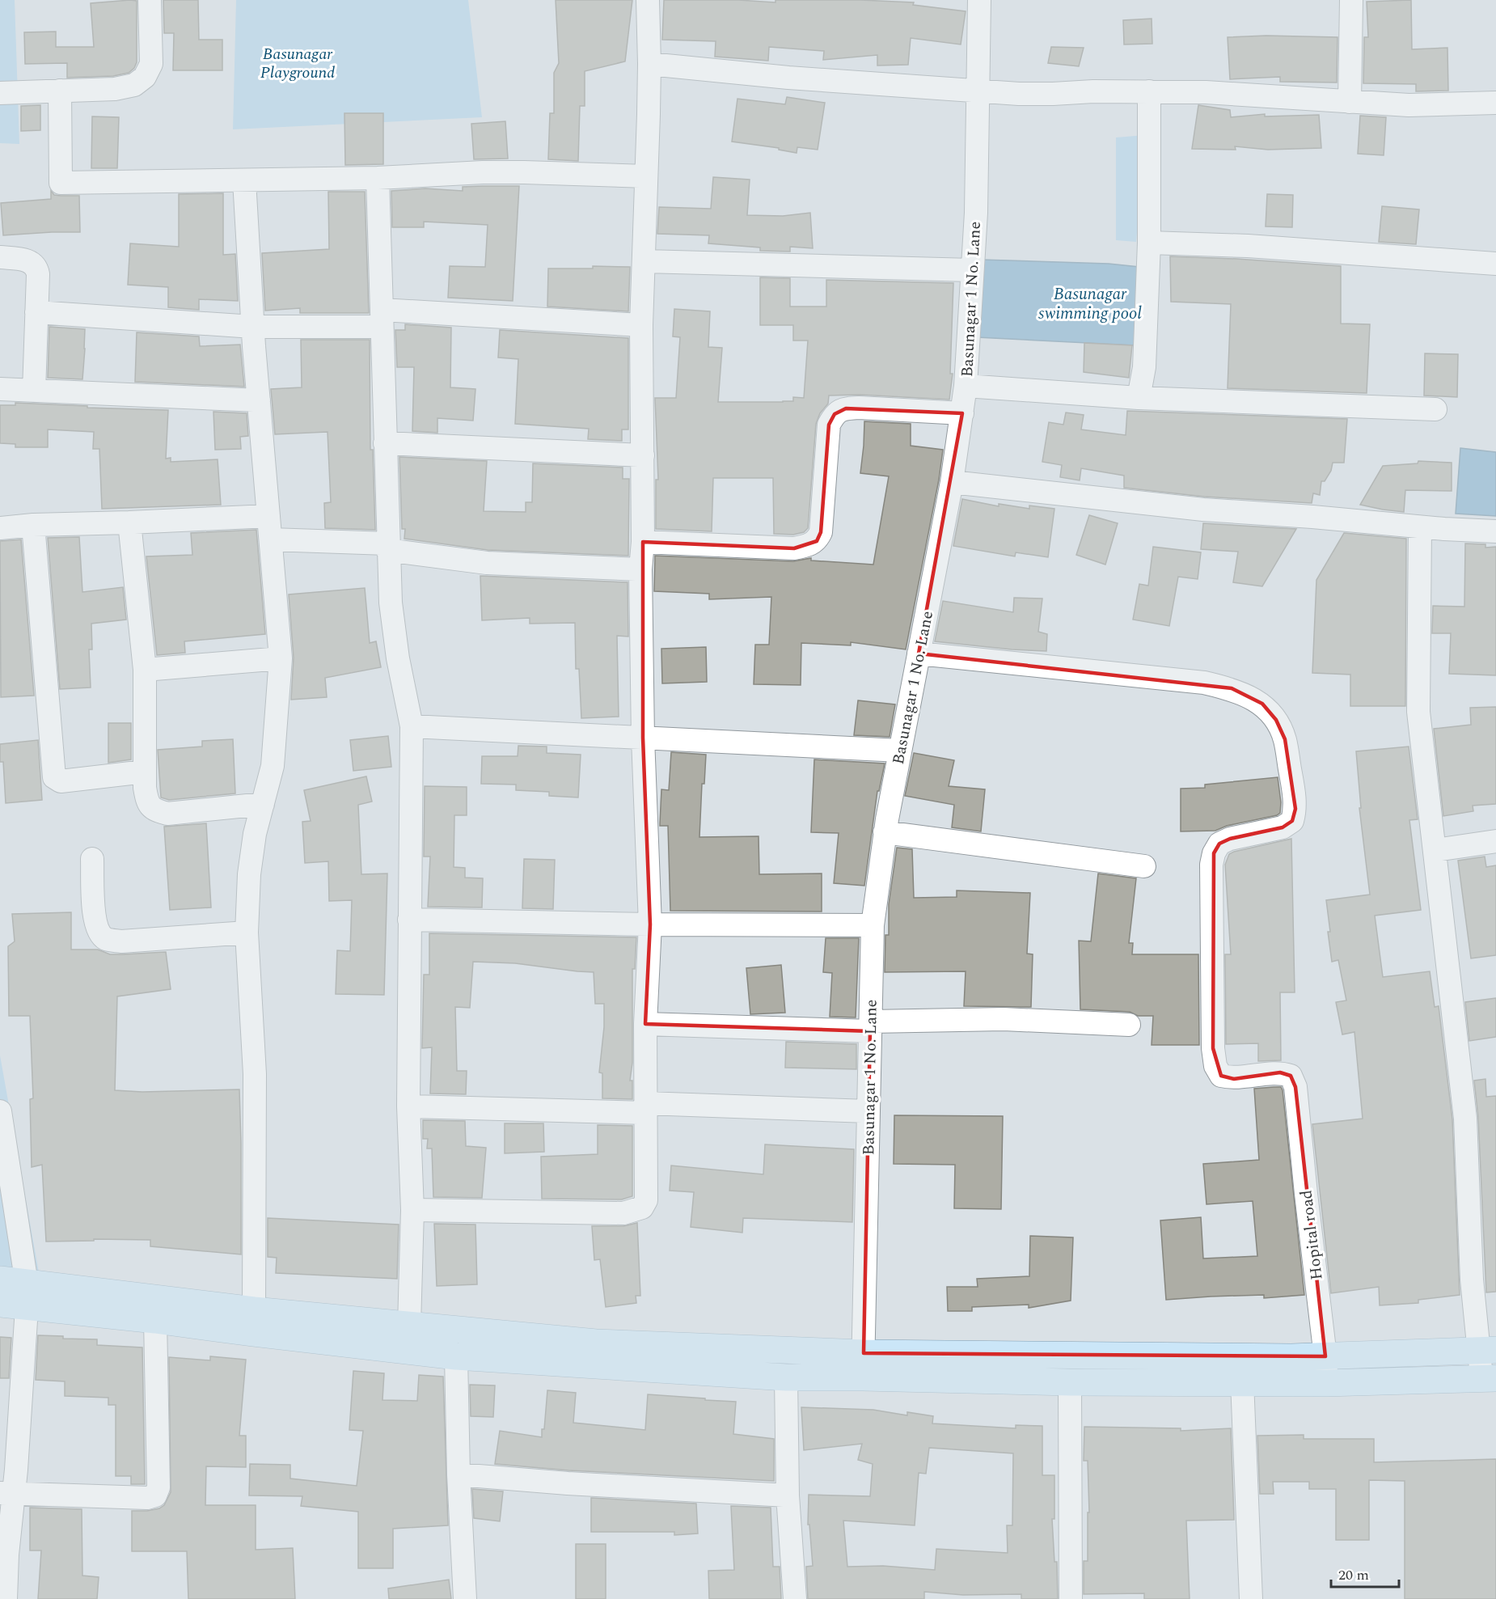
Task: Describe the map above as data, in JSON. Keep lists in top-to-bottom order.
{
  "streets": {
    "street": ["Basunagar 1 No. Lane", "Hopital road"]
  },
  "crossings": [
    ["Basunagar 1 No. Lane", "Hopital road"]
  ],
  "water": ["Basunagar swimming pool"],
  "parks": ["Basunagar Playground"],
  "scale_bar": "20 m"
}
